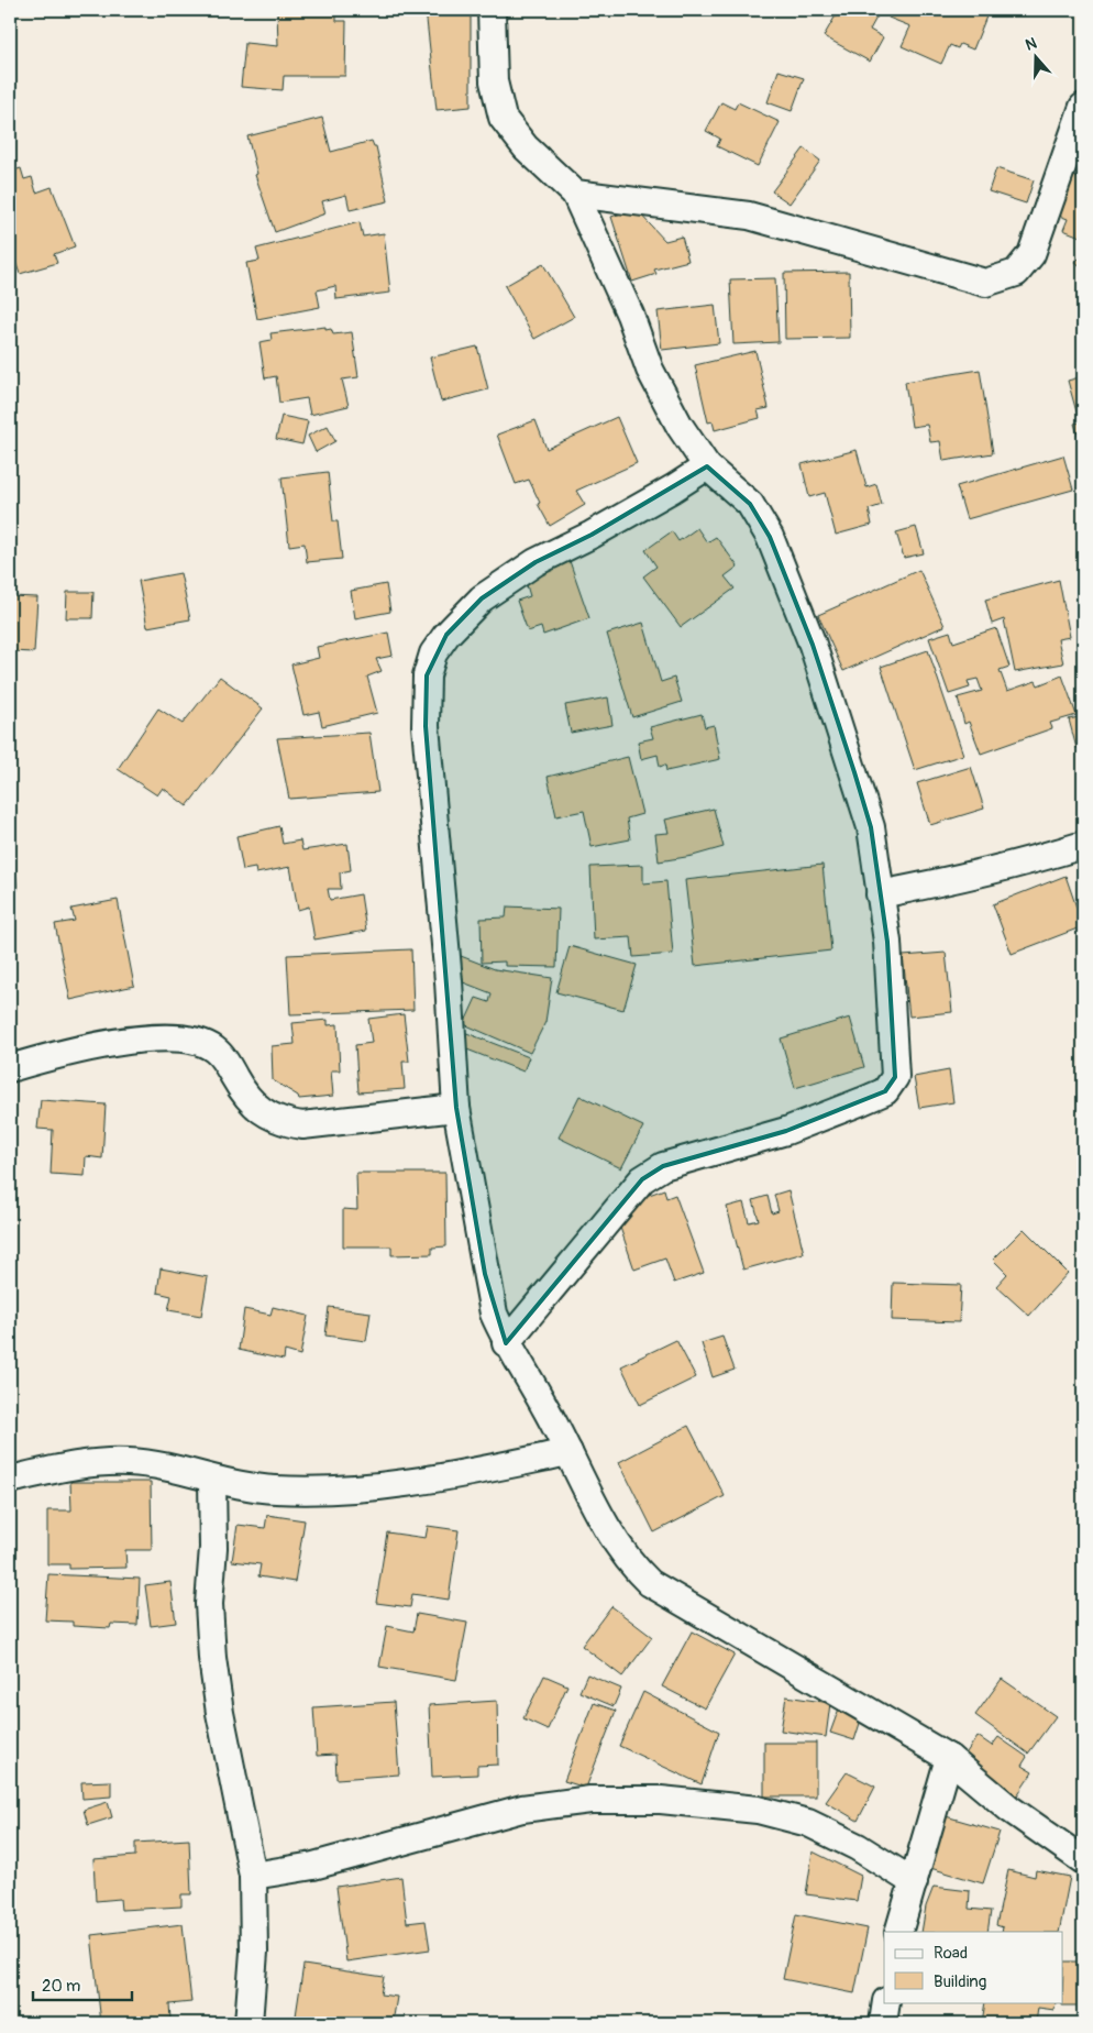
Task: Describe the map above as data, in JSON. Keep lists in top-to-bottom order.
{
  "legend": ["Road", "Building"],
  "scale_bar": "20 m",
  "north": "top"
}
